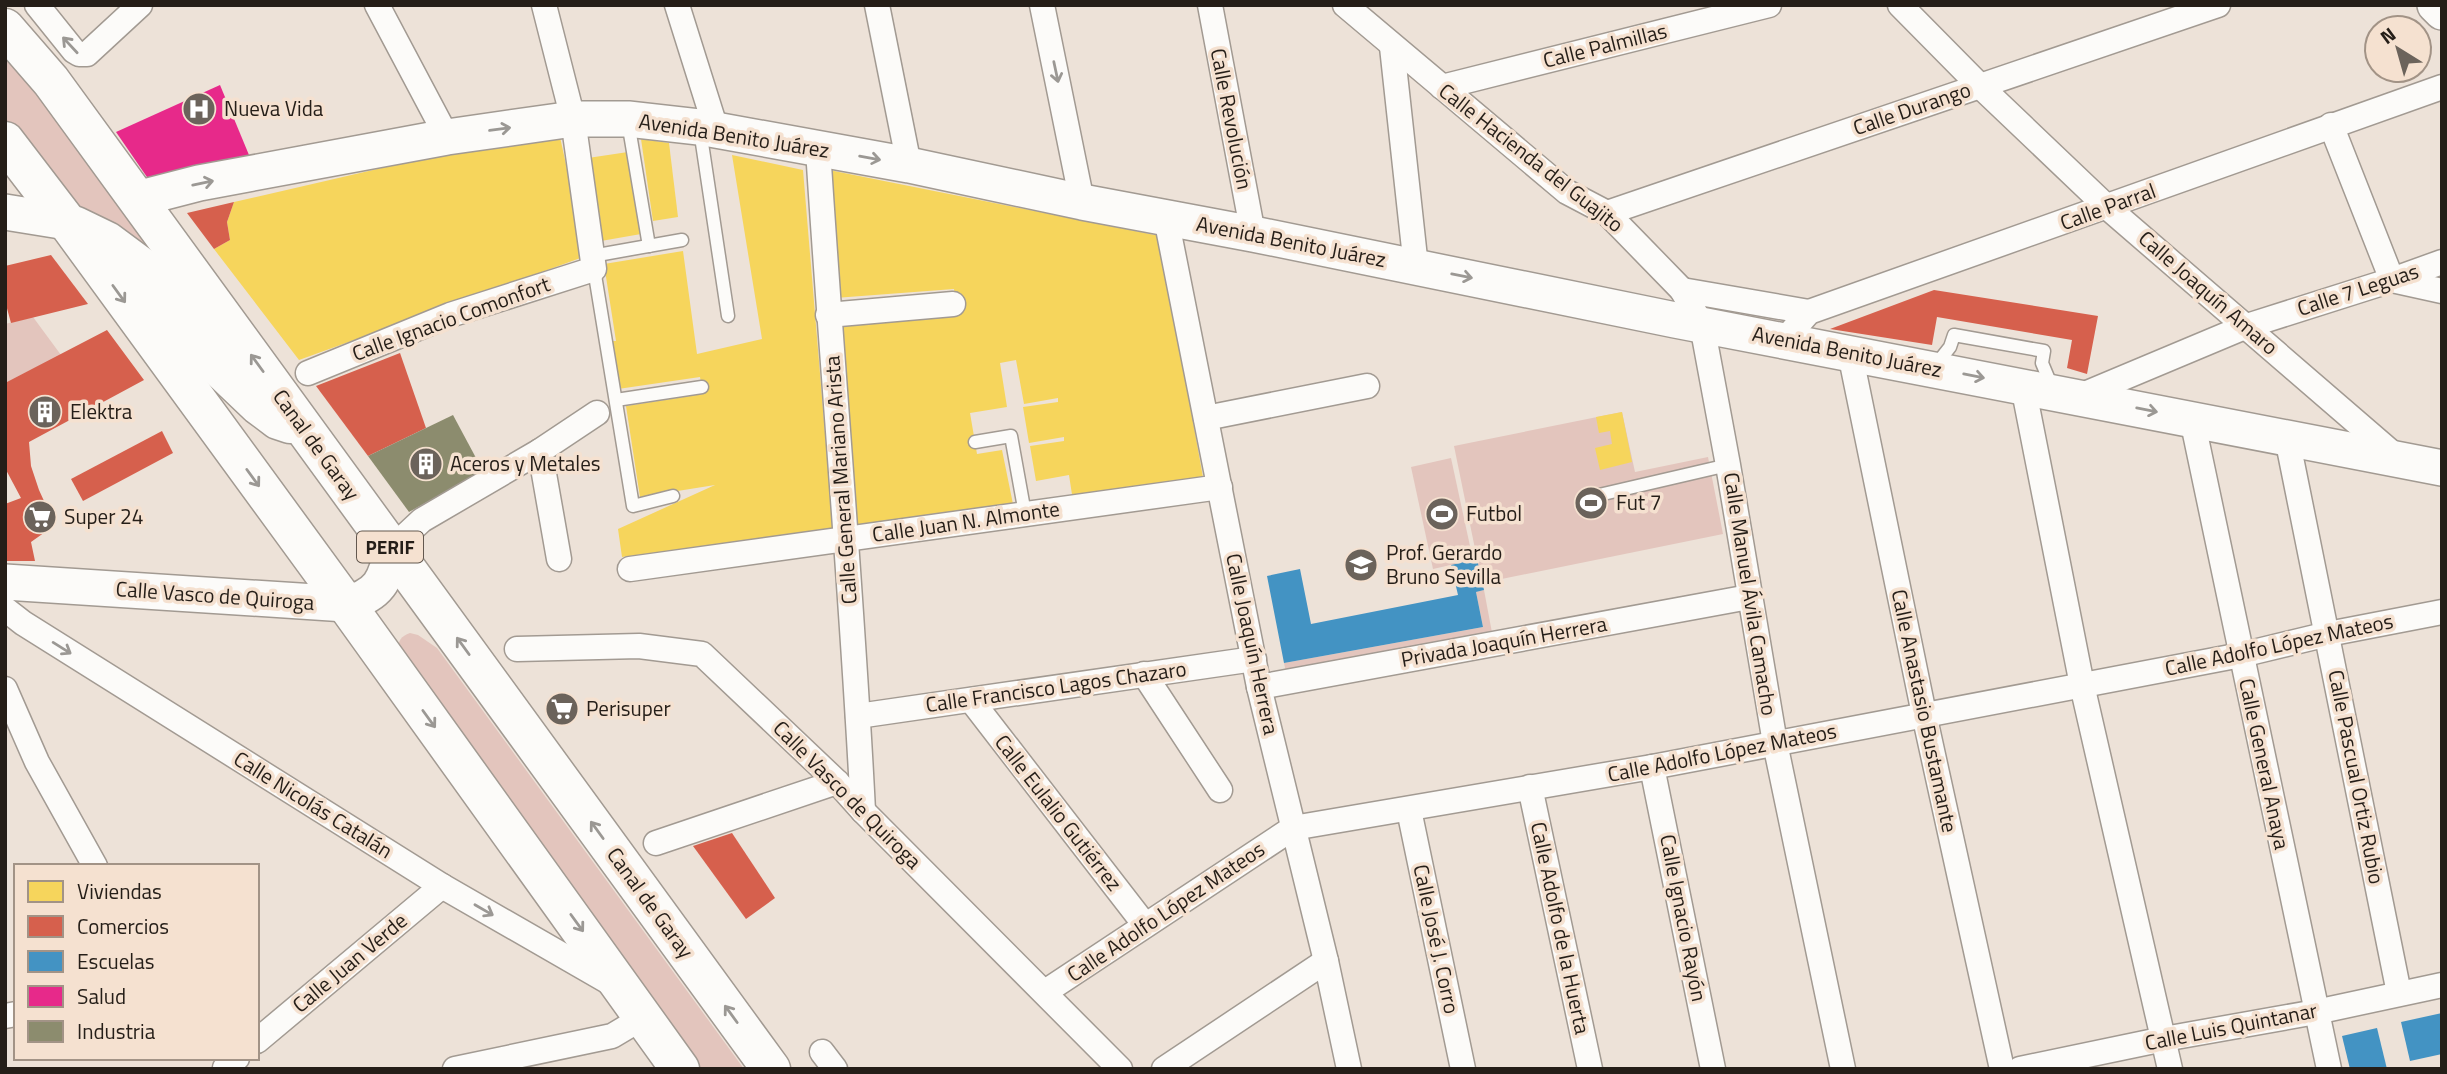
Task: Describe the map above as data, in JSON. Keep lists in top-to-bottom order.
{
  "streets": {
    "main road": ["Canal de Garay", "PERIF"],
    "street": [
      "Calle Palmillas",
      "Calle Durango",
      "Calle Revolución",
      "Avenida Benito Juárez",
      "Calle Hacienda del Guajito",
      "Calle Parral",
      "Calle 7 Leguas",
      "Calle Joaquín Amaro",
      "Calle Ignacio Comonfort",
      "Calle General Mariano Arista",
      "Calle Juan N. Almonte",
      "Calle Manuel Ávila Camacho",
      "Calle Vasco de Quiroga",
      "Privada Joaquín Herrera",
      "Calle Joaquín Herrera",
      "Calle Adolfo López Mateos",
      "Calle Francisco Lagos Chazaro",
      "Calle Anastasio Bustamante",
      "Calle General Anaya",
      "Calle Pascual Ortiz Rubio",
      "Calle Nicolás Catalán",
      "Calle Eulalio Gutiérrez",
      "Calle Ignacio Rayón",
      "Calle Adolfo de la Huerta",
      "Calle José J. Corro",
      "Calle Juan Verde",
      "Calle Luis Quintanar"
    ]
  },
  "crossings": [
    ["Calle Palmillas", "Calle Hacienda del Guajito"],
    ["Calle Durango", "Calle Hacienda del Guajito"],
    ["Calle Durango", "Calle Joaquín Amaro"],
    ["Calle Revolución", "Avenida Benito Juárez"],
    ["Avenida Benito Juárez", "Calle Hacienda del Guajito"],
    ["Avenida Benito Juárez", "Calle Parral"],
    ["Avenida Benito Juárez", "Calle 7 Leguas"],
    ["Avenida Benito Juárez", "Calle Joaquín Amaro"],
    ["Avenida Benito Juárez", "Canal de Garay"],
    ["Avenida Benito Juárez", "Calle General Mariano Arista"],
    ["Avenida Benito Juárez", "Calle Manuel Ávila Camacho"],
    ["Avenida Benito Juárez", "Calle Joaquín Herrera"],
    ["Avenida Benito Juárez", "Calle Anastasio Bustamante"],
    ["Avenida Benito Juárez", "Calle General Anaya"],
    ["Avenida Benito Juárez", "Calle Pascual Ortiz Rubio"],
    ["Calle Hacienda del Guajito", "Calle Manuel Ávila Camacho"],
    ["Calle Parral", "Calle Joaquín Amaro"],
    ["Calle 7 Leguas", "Calle Joaquín Amaro"],
    ["Canal de Garay", "Calle Vasco de Quiroga"],
    ["Calle General Mariano Arista", "Calle Juan N. Almonte"],
    ["Calle General Mariano Arista", "Calle Vasco de Quiroga"],
    ["Calle General Mariano Arista", "Calle Francisco Lagos Chazaro"],
    ["Calle Juan N. Almonte", "Calle Joaquín Herrera"],
    ["Calle Manuel Ávila Camacho", "Privada Joaquín Herrera"],
    ["Calle Manuel Ávila Camacho", "Calle Adolfo López Mateos"],
    ["Calle Vasco de Quiroga", "Calle Adolfo López Mateos"],
    ["Privada Joaquín Herrera", "Calle Joaquín Herrera"],
    ["Calle Joaquín Herrera", "Calle Adolfo López Mateos"],
    ["Calle Joaquín Herrera", "Calle Francisco Lagos Chazaro"],
    ["Calle Adolfo López Mateos", "Calle Anastasio Bustamante"],
    ["Calle Adolfo López Mateos", "Calle General Anaya"],
    ["Calle Adolfo López Mateos", "Calle Pascual Ortiz Rubio"],
    ["Calle Adolfo López Mateos", "Calle Eulalio Gutiérrez"],
    ["Calle Adolfo López Mateos", "Calle Ignacio Rayón"],
    ["Calle Adolfo López Mateos", "Calle Adolfo de la Huerta"],
    ["Calle Adolfo López Mateos", "Calle José J. Corro"],
    ["Calle Francisco Lagos Chazaro", "Calle Eulalio Gutiérrez"],
    ["Calle General Anaya", "Calle Luis Quintanar"],
    ["Calle Pascual Ortiz Rubio", "Calle Luis Quintanar"],
    ["Calle Nicolás Catalán", "Calle Juan Verde"]
  ],
  "one_way": ["Avenida Benito Juárez", "Calle Nicolás Catalán"],
  "places": {
    "hospital": ["Nueva Vida"],
    "building": ["Elektra", "Aceros y Metales"],
    "sports": ["Fut 7", "Futbol"],
    "supermarket": ["Super 24", "Perisuper"],
    "school or university": ["Prof. Gerardo Bruno Sevilla"]
  },
  "legend": [
    "Viviendas",
    "Comercios",
    "Escuelas",
    "Salud",
    "Industria"
  ],
  "north": "top left"
}
